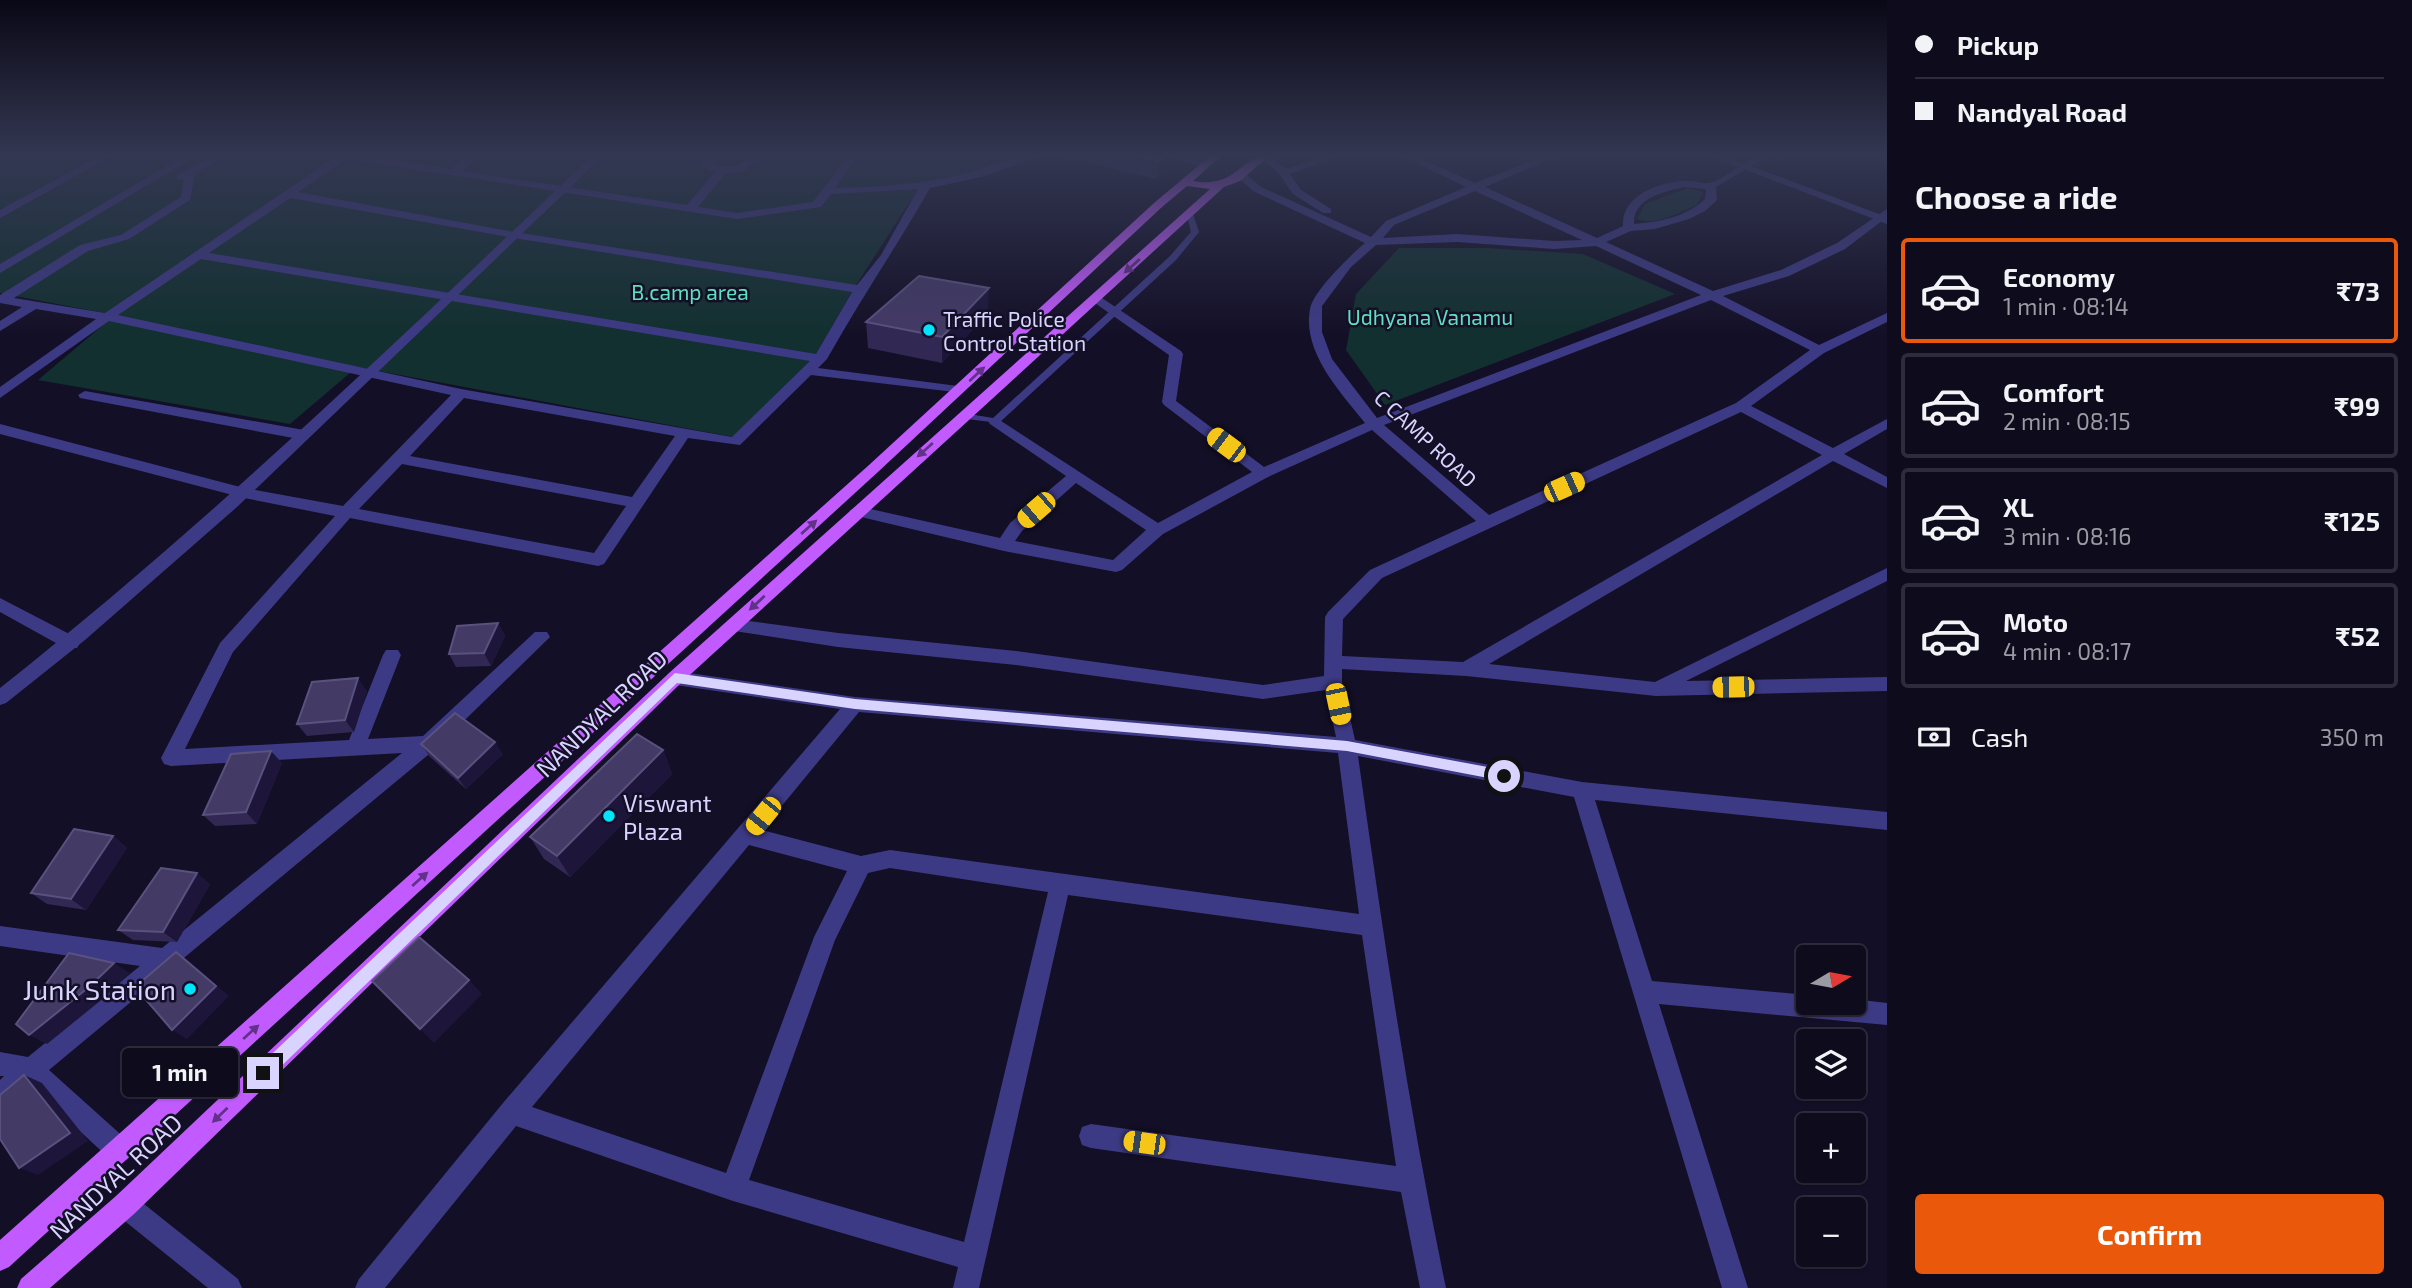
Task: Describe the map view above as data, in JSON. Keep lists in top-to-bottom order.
{
  "streets": {
    "main road": ["NANDYAL ROAD"],
    "street": ["C CAMP ROAD"]
  },
  "parks": ["B.camp area", "Udhyana Vanamu"],
  "places": ["Traffic Police Control Station", "Viswant Plaza", "Junk Station"],
  "north": "right",
  "page": {
    "banner": ["Pickup", "Nandyal Road"],
    "heading": "Choose a ride",
    "list": [
      {
        "name": "Economy",
        "note": "1 min · 08:14",
        "value": "₹73"
      },
      {
        "name": "Comfort",
        "note": "2 min · 08:15",
        "value": "₹99"
      },
      {
        "name": "XL",
        "note": "3 min · 08:16",
        "value": "₹125"
      },
      {
        "name": "Moto",
        "note": "4 min · 08:17",
        "value": "₹52"
      }
    ],
    "pay": ["Cash", "350 m"],
    "map_buttons": ["+", "−"],
    "bubble": "1 min",
    "buttons": "Confirm"
  }
}
